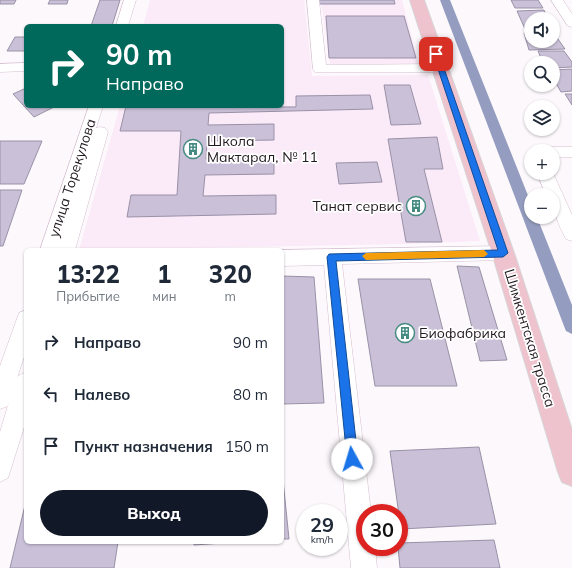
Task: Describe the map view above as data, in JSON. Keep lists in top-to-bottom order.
{
  "streets": {
    "main road": ["Шимкентская трасса"],
    "street": ["улица Торекулова"]
  },
  "places": {
    "building": ["Школа Мактарал, № 11", "Танат сервис", "Биофабрика"]
  },
  "page": {
    "map_buttons": ["+", "−"],
    "turn": ["90 m", "Направо"],
    "eta": [
      "13:22",
      "Прибытие",
      "1",
      "мин",
      "320",
      "m"
    ],
    "list": [
      {
        "name": "Направо",
        "value": "90 m"
      },
      {
        "name": "Налево",
        "value": "80 m"
      },
      {
        "name": "Пункт назначения",
        "value": "150 m"
      }
    ],
    "buttons": "Выход",
    "speed": "29 km/h",
    "limit": "30"
  }
}
